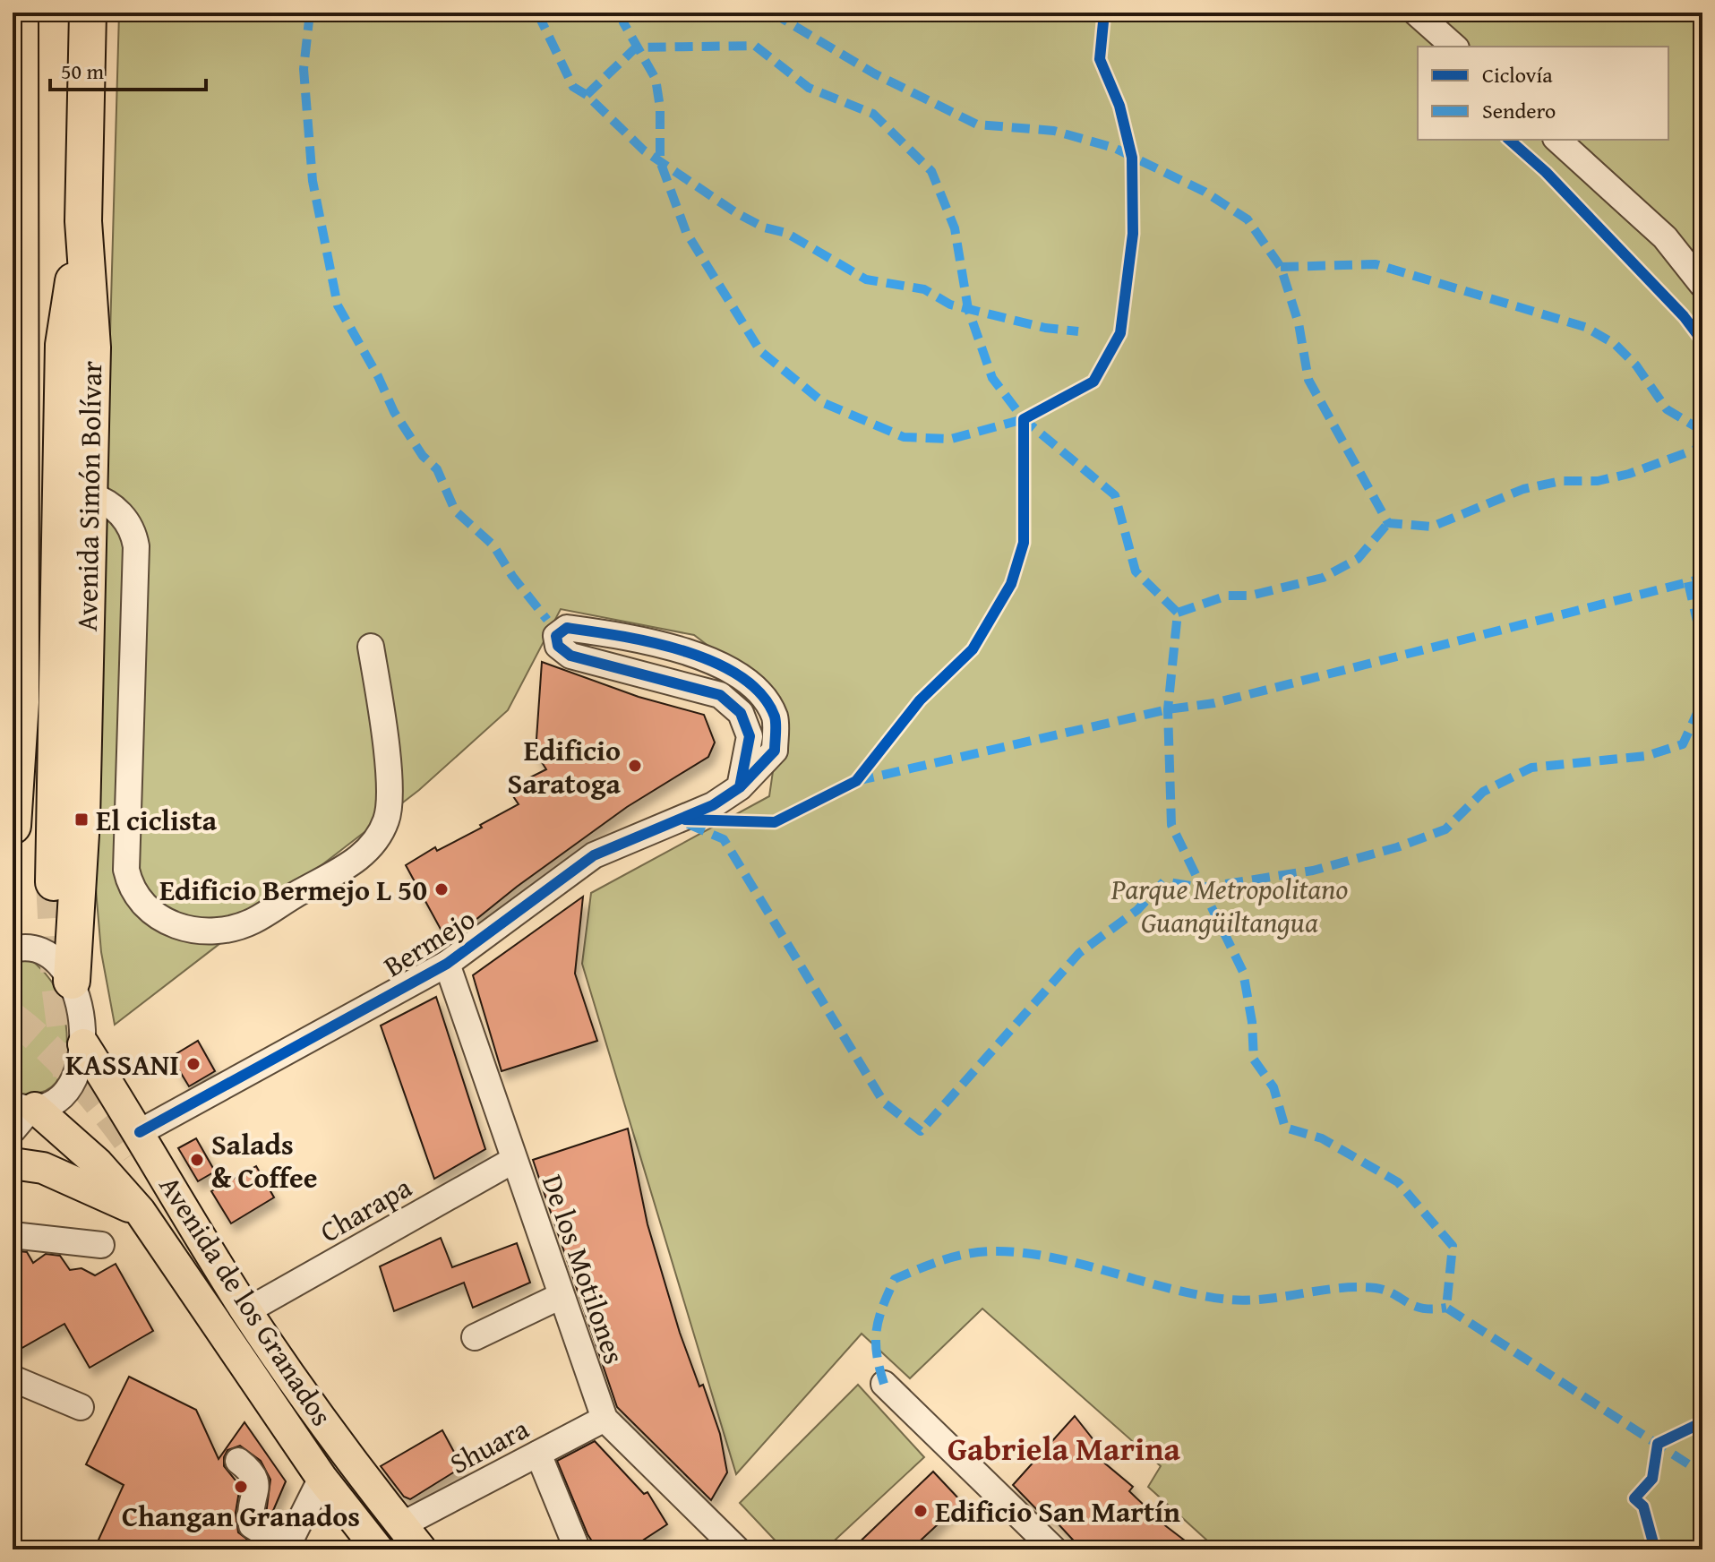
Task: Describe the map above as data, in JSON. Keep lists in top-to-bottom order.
{
  "streets": {
    "highway": ["Avenida Simón Bolívar"],
    "main road": ["Avenida de los Granados"],
    "street": [
      "Bermejo",
      "Charapa",
      "De los Motilones",
      "Shuara"
    ]
  },
  "crossings": [
    ["Bermejo", "De los Motilones"],
    ["Bermejo", "Avenida de los Granados"],
    ["Charapa", "De los Motilones"],
    ["Charapa", "Avenida de los Granados"],
    ["De los Motilones", "Shuara"],
    ["Avenida de los Granados", "Shuara"]
  ],
  "districts": ["Gabriela Marina"],
  "parks": ["Parque Metropolitano Guangüiltangua"],
  "places": {
    "other": [
      "Edificio Saratoga",
      "Edificio Bermejo L 50",
      "KASSANI",
      "Salads & Coffee",
      "Changan Granados",
      "Edificio San Martín"
    ],
    "transit": ["El ciclista"]
  },
  "legend": ["Ciclovía", "Sendero"],
  "scale_bar": "50 m"
}
